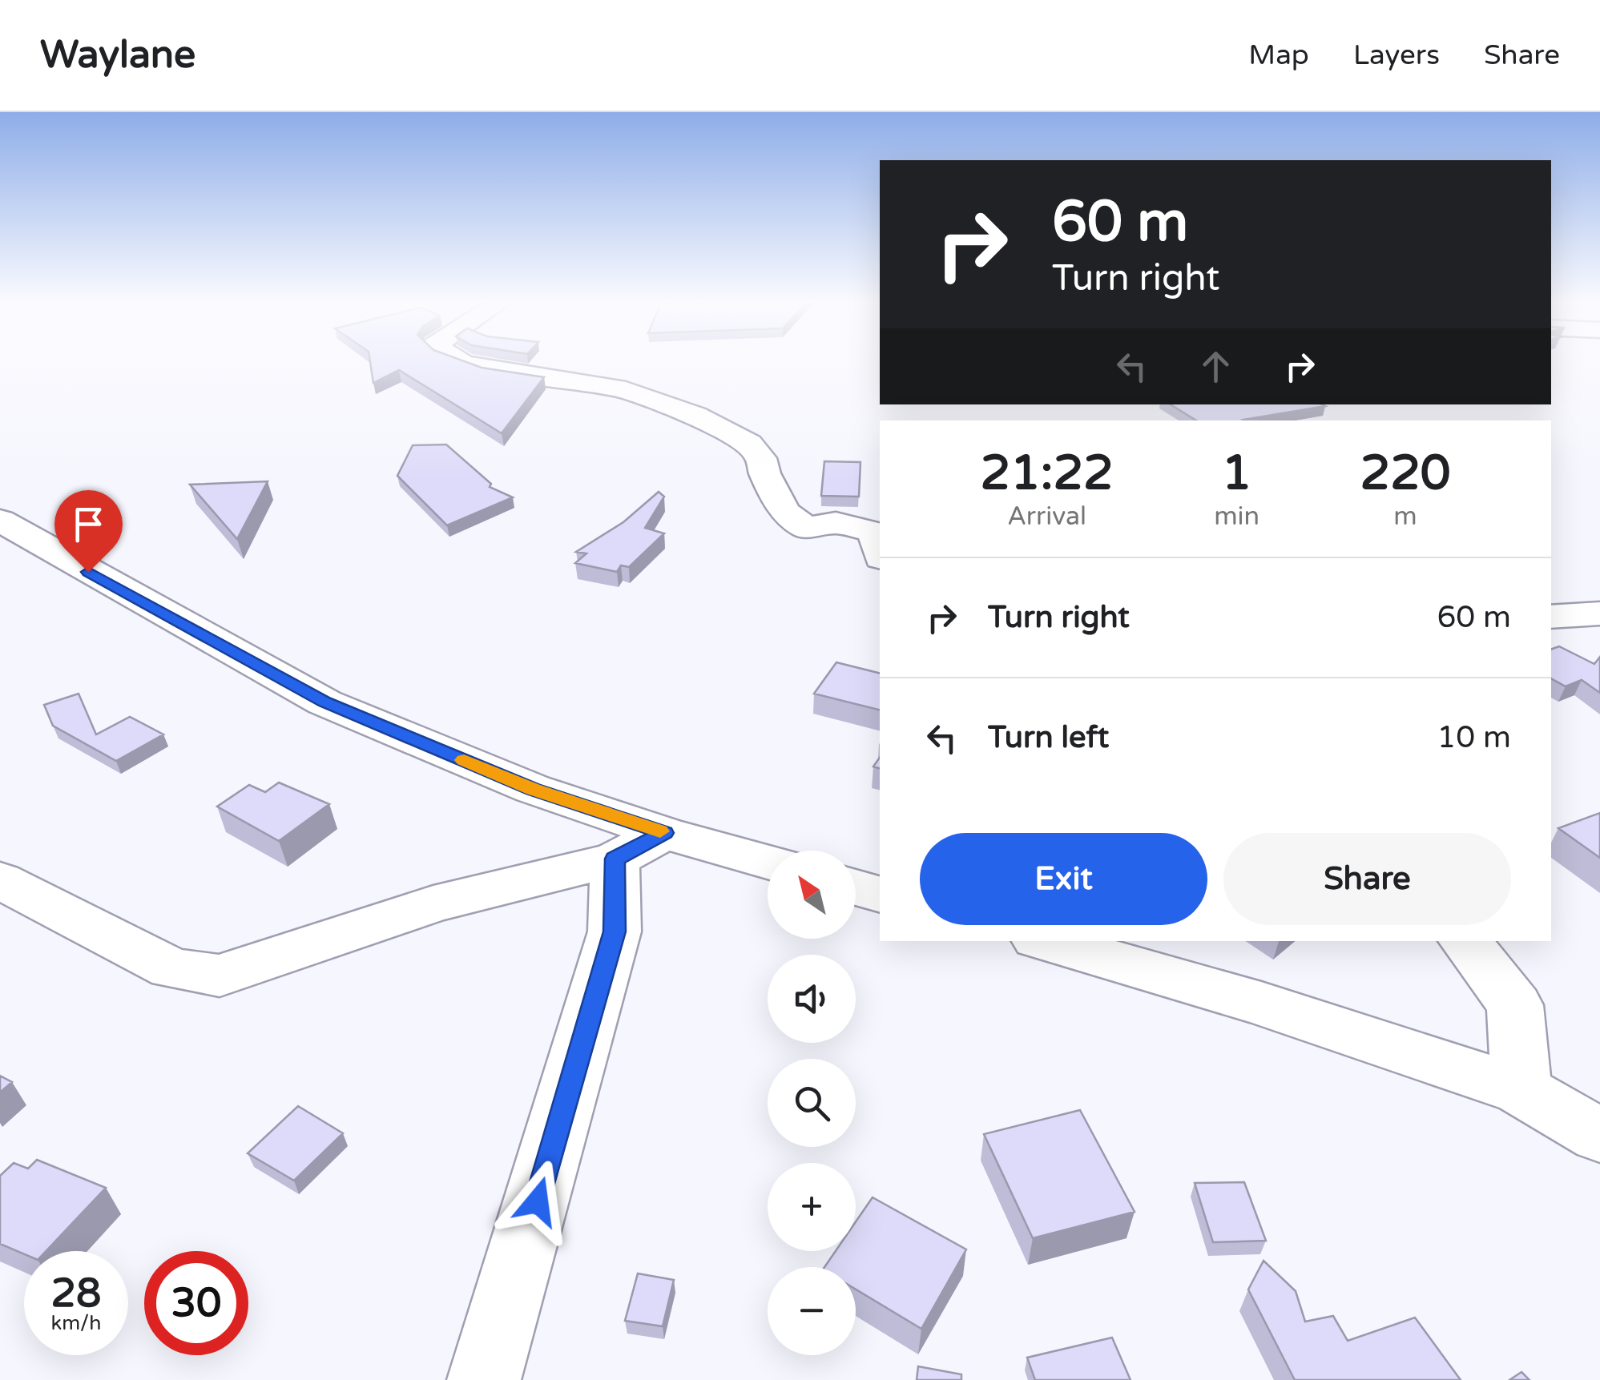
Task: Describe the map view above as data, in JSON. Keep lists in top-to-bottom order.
{
  "north": "top left",
  "page": {
    "header": "Waylane",
    "nav": ["Map", "Layers", "Share"],
    "turn": ["60 m", "Turn right"],
    "eta": [
      "21:22",
      "Arrival",
      "1",
      "min",
      "220",
      "m"
    ],
    "list": [
      {
        "name": "Turn right",
        "value": "60 m"
      },
      {
        "name": "Turn left",
        "value": "10 m"
      }
    ],
    "buttons": ["Exit", "Share"],
    "map_buttons": ["+", "−"],
    "speed": "28 km/h",
    "limit": "30"
  }
}
